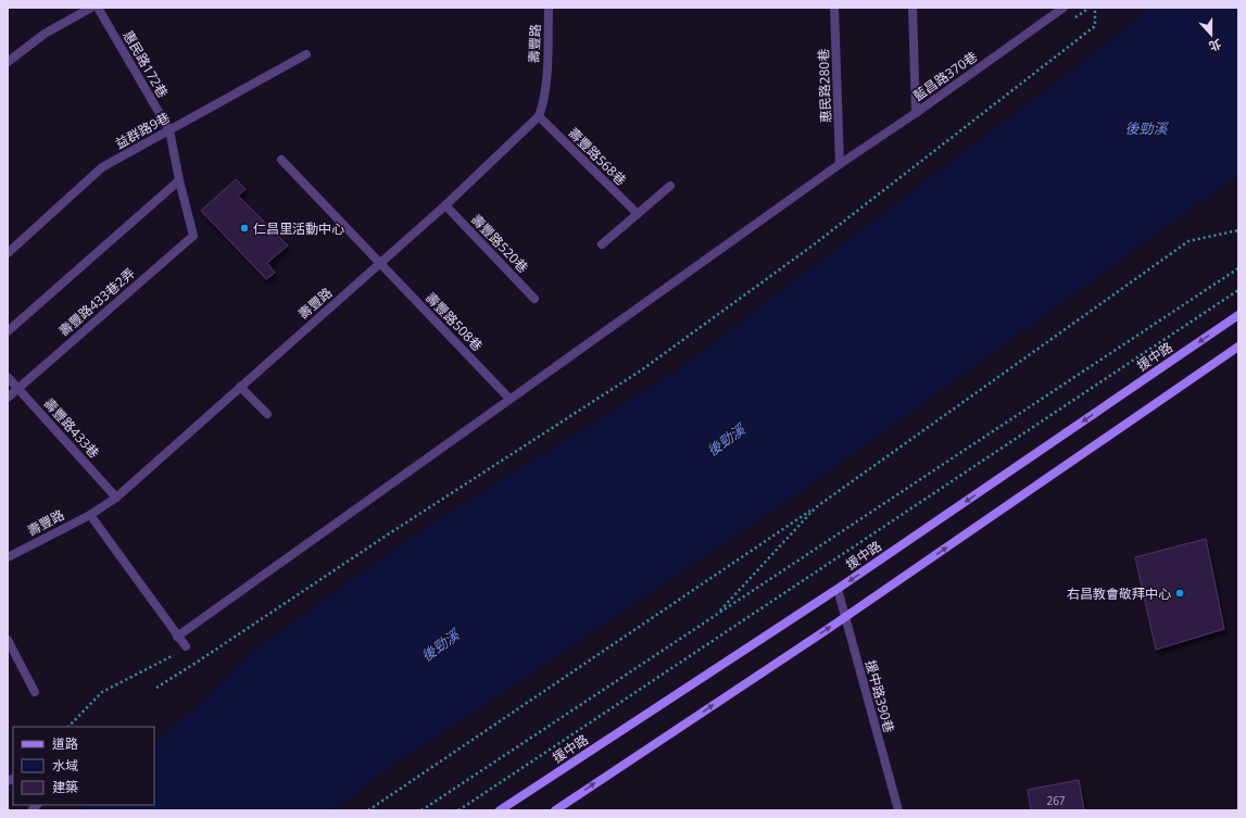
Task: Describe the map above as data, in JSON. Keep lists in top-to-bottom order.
{
  "streets": {
    "street": [
      "壽豐路",
      "惠民路172巷",
      "藍昌路370巷",
      "惠民路280巷",
      "益群路9巷",
      "壽豐路568巷",
      "壽豐路520巷",
      "壽豐路433巷2弄",
      "壽豐路508巷",
      "援中路",
      "壽豐路433巷",
      "援中路390巷"
    ]
  },
  "crossings": [
    ["壽豐路", "壽豐路568巷"],
    ["壽豐路", "壽豐路520巷"],
    ["壽豐路", "壽豐路508巷"],
    ["壽豐路", "壽豐路433巷"],
    ["惠民路172巷", "益群路9巷"],
    ["惠民路172巷", "壽豐路433巷2弄"],
    ["藍昌路370巷", "惠民路280巷"],
    ["藍昌路370巷", "壽豐路508巷"],
    ["壽豐路433巷2弄", "壽豐路433巷"],
    ["援中路", "援中路390巷"]
  ],
  "water": ["後勁溪"],
  "places": ["仁昌里活動中心", "右昌教會敬拜中心"],
  "house_numbers": ["267"],
  "legend": ["道路", "水域", "建築"],
  "north": "bottom"
}
